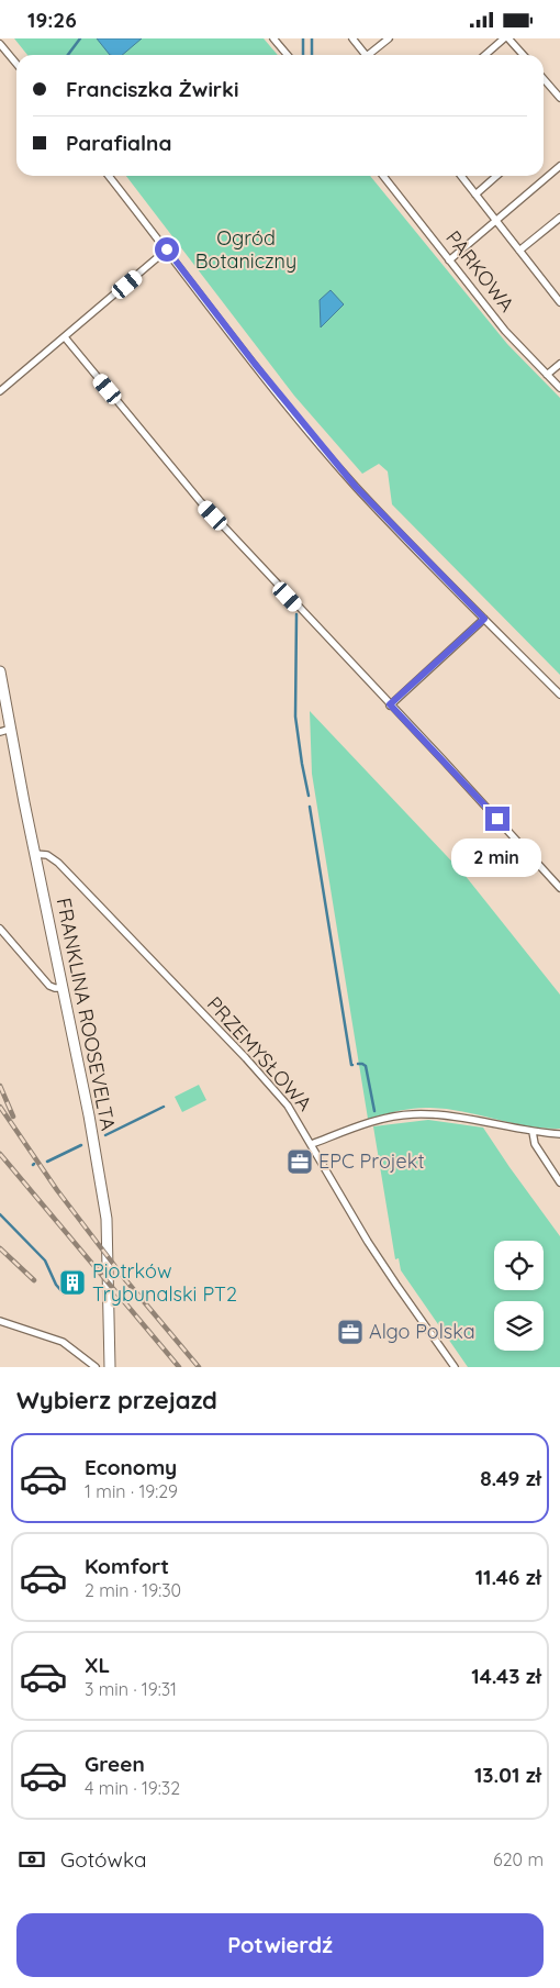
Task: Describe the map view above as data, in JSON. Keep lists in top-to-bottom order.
{
  "streets": {
    "street": ["PARKOWA", "FRANKLINA ROOSEVELTA", "PRZEMYSŁOWA"]
  },
  "crossings": [
    ["FRANKLINA ROOSEVELTA", "PRZEMYSŁOWA"]
  ],
  "parks": ["Ogród Botaniczny"],
  "places": {
    "office": ["EPC Projekt", "Algo Polska"],
    "building": ["Piotrków Trybunalski PT2"]
  },
  "page": {
    "status": "19:26",
    "banner": ["Franciszka Żwirki", "Parafialna"],
    "bubble": "2 min",
    "heading": "Wybierz przejazd",
    "list": [
      {
        "name": "Economy",
        "note": "1 min · 19:29",
        "value": "8.49 zł"
      },
      {
        "name": "Komfort",
        "note": "2 min · 19:30",
        "value": "11.46 zł"
      },
      {
        "name": "XL",
        "note": "3 min · 19:31",
        "value": "14.43 zł"
      },
      {
        "name": "Green",
        "note": "4 min · 19:32",
        "value": "13.01 zł"
      }
    ],
    "pay": ["Gotówka", "620 m"],
    "buttons": "Potwierdź"
  }
}
